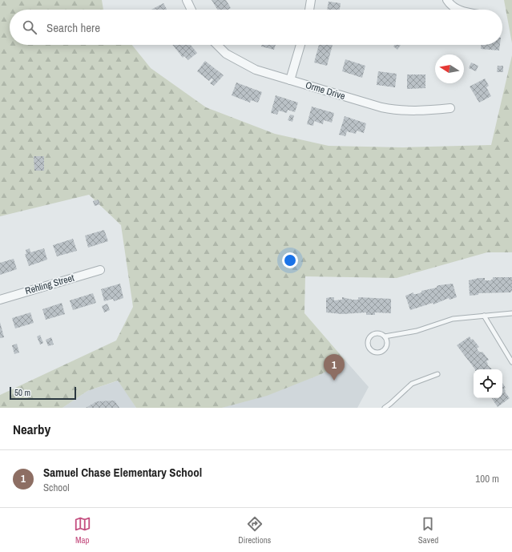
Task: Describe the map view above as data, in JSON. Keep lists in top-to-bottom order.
{
  "streets": {
    "street": ["Orme Drive", "Rehling Street"]
  },
  "scale_bar": "50 m",
  "north": "left",
  "page": {
    "search": "Search here",
    "pins": "1",
    "scale": "50 m",
    "heading": "Nearby",
    "list": [
      {
        "mark": "1",
        "name": "Samuel Chase Elementary School",
        "note": "School",
        "value": "100 m"
      }
    ],
    "nav": ["Map", "Directions", "Saved"]
  }
}
